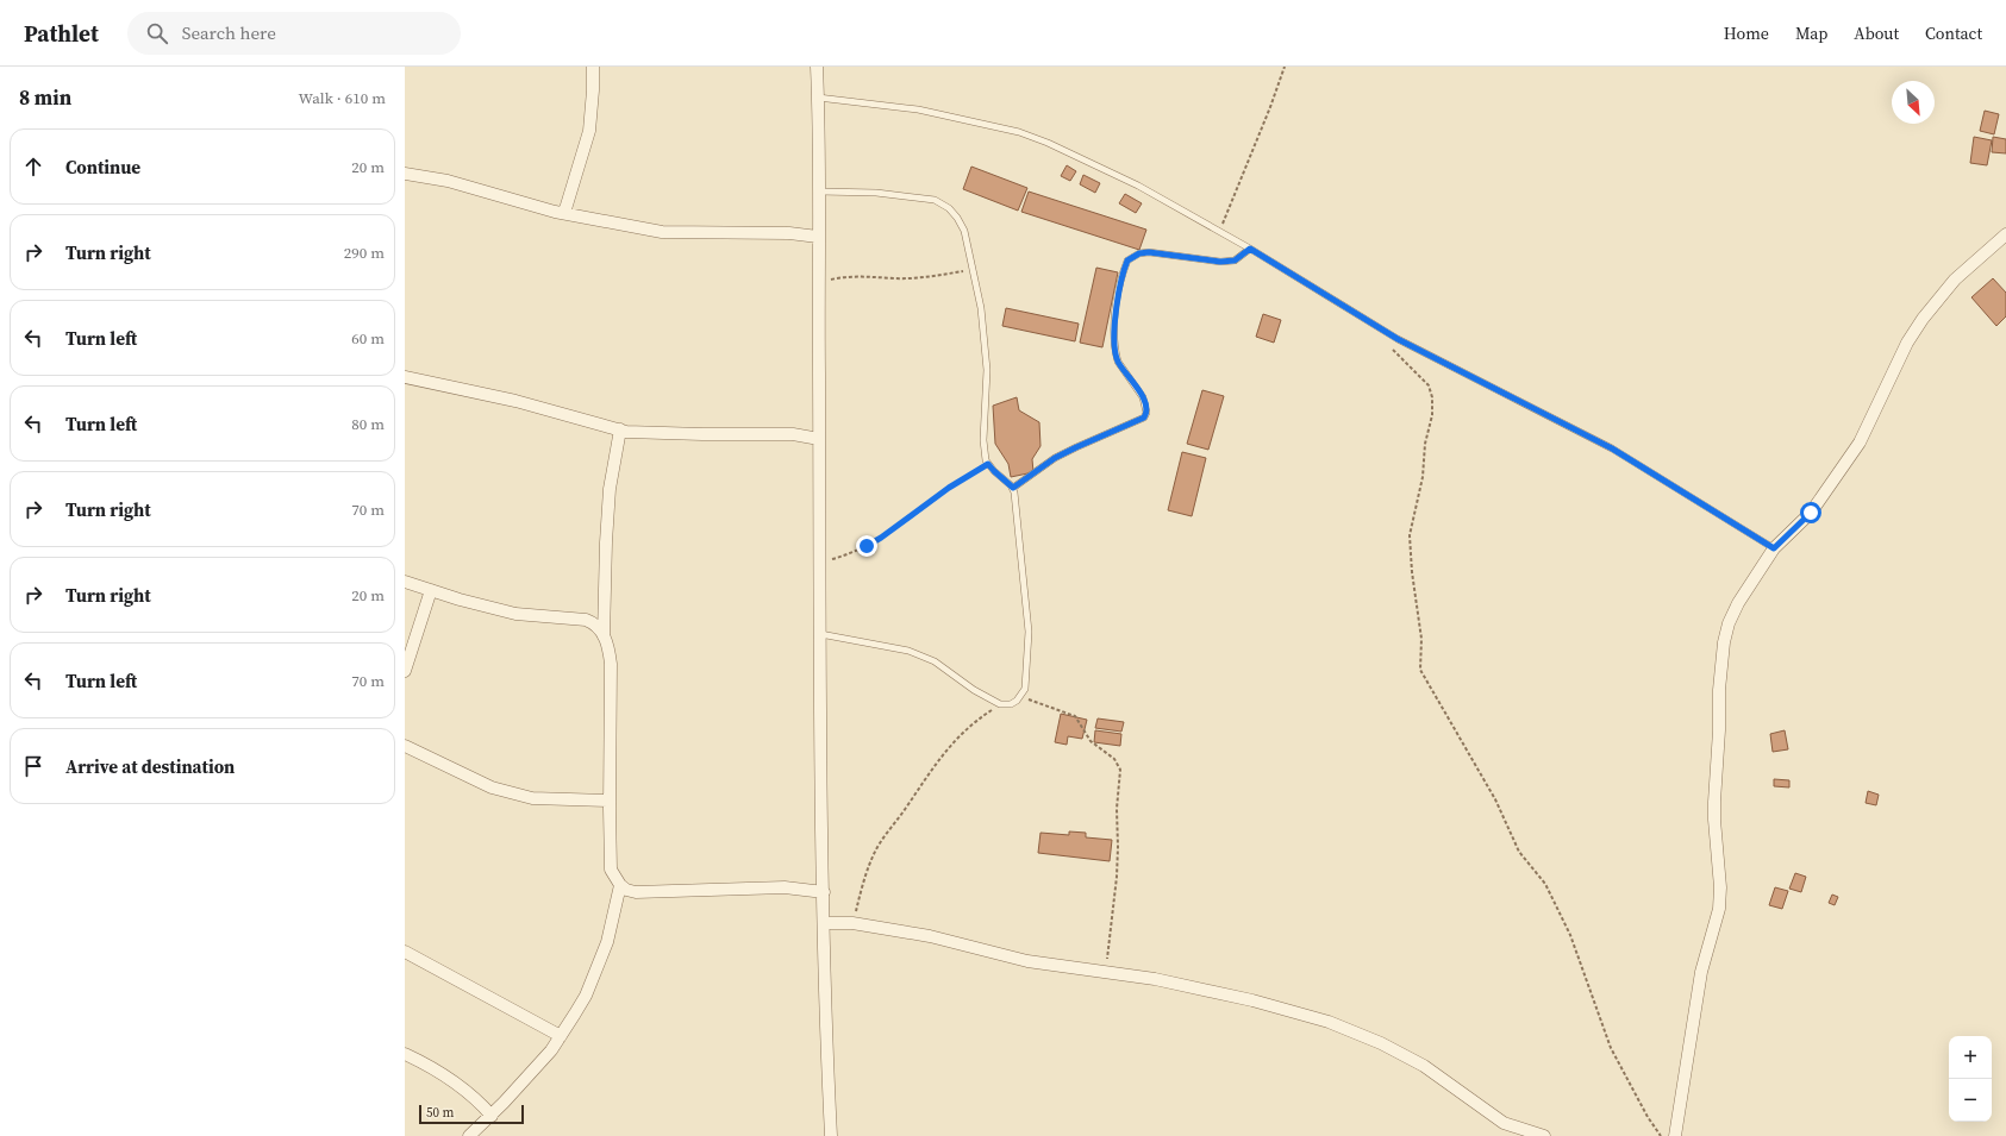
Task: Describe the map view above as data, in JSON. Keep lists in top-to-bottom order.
{
  "scale_bar": "50 m",
  "north": "bottom right",
  "page": {
    "header": "Pathlet",
    "search": "Search here",
    "nav": [
      "Home",
      "Map",
      "About",
      "Contact"
    ],
    "heading": ["8 min", "Walk · 610 m"],
    "list": [
      ["Continue", "20 m"],
      ["Turn right", "290 m"],
      ["Turn left", "60 m"],
      ["Turn left", "80 m"],
      ["Turn right", "70 m"],
      ["Turn right", "20 m"],
      ["Turn left", "70 m"],
      "Arrive at destination"
    ],
    "map_buttons": ["+", "−"],
    "scale": "50 m"
  }
}
